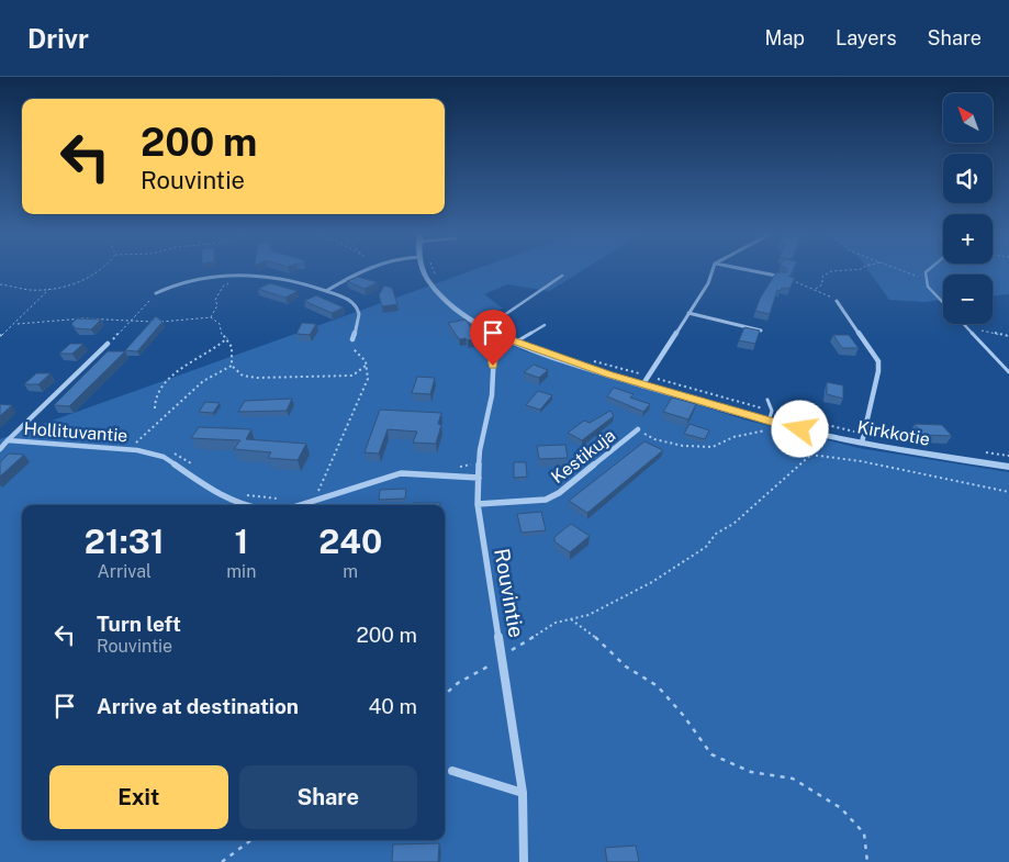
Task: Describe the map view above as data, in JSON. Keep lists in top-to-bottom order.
{
  "streets": {
    "street": [
      "Hollituvantie",
      "Kirkkotie",
      "Kestikuja",
      "Rouvintie"
    ]
  },
  "crossings": [
    ["Kirkkotie", "Rouvintie"],
    ["Kestikuja", "Rouvintie"]
  ],
  "north": "top left",
  "page": {
    "header": "Drivr",
    "nav": ["Map", "Layers", "Share"],
    "map_buttons": ["+", "−"],
    "turn": ["200 m", "Rouvintie"],
    "eta": [
      "21:31",
      "Arrival",
      "1",
      "min",
      "240",
      "m"
    ],
    "list": [
      {
        "name": "Turn left",
        "note": "Rouvintie",
        "value": "200 m"
      },
      {
        "name": "Arrive at destination",
        "value": "40 m"
      }
    ],
    "buttons": ["Exit", "Share"]
  }
}
